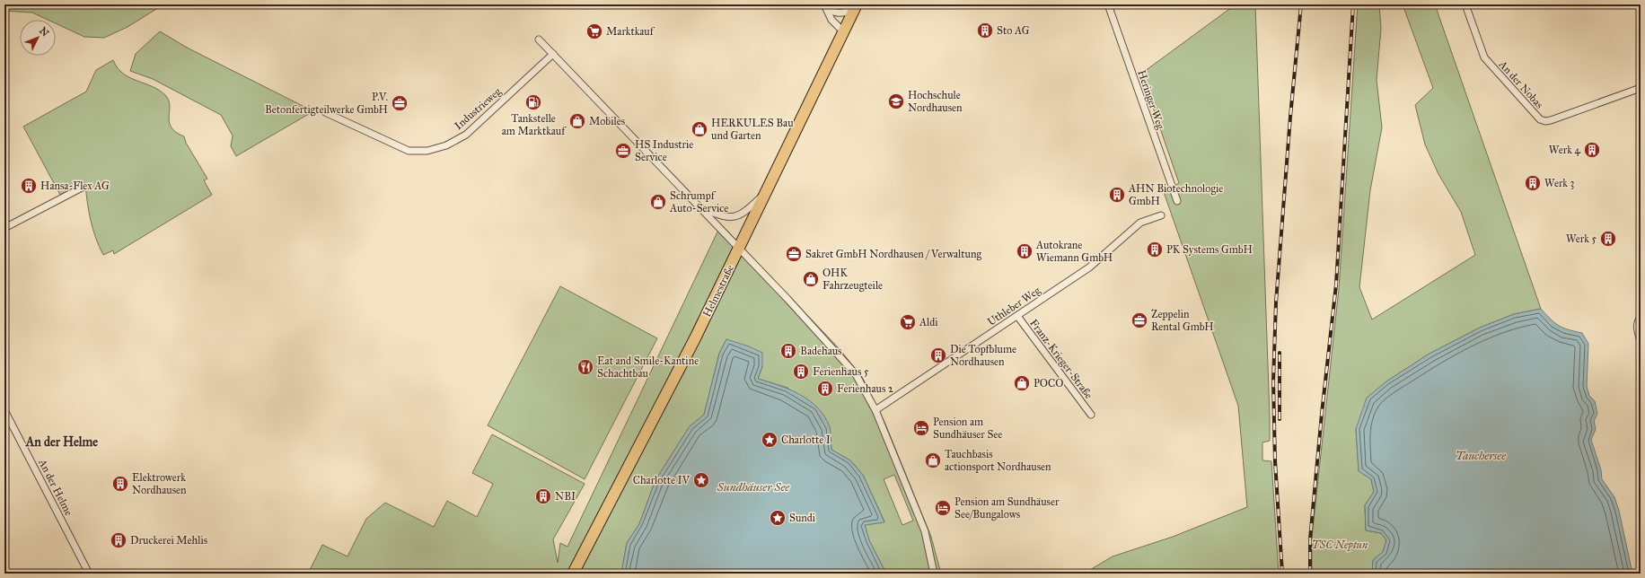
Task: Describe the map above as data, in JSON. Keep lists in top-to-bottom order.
{
  "streets": {
    "main road": ["Helmestraße"],
    "street": [
      "An der Nobas",
      "Heringer Weg",
      "Industrieweg",
      "Uthleber Weg",
      "Franz-Krieger-Straße",
      "An der Helme"
    ]
  },
  "crossings": [
    ["Uthleber Weg", "Franz-Krieger-Straße"]
  ],
  "districts": ["An der Helme"],
  "water": ["Tauchersee", "Sundhäuser See"],
  "parks": ["TSC Neptun"],
  "places": {
    "building": [
      "Sto AG",
      "Werk 4",
      "Werk 3",
      "Hansa-Flex AG",
      "AHN Biotechnologie GmbH",
      "Werk 5",
      "PK Systems GmbH",
      "Autokrane Wiemann GmbH",
      "Badehaus",
      "Die Topfblume Nordhausen",
      "Ferienhaus 5",
      "Ferienhaus 2",
      "Elektrowerk Nordhausen",
      "NBI",
      "Druckerei Mehlis"
    ],
    "supermarket": ["Marktkauf", "Aldi"],
    "school or university": ["Hochschule Nordhausen"],
    "fuel station": ["Tankstelle am Marktkauf"],
    "office": [
      "P.V. Betonfertigteilwerke GmbH",
      "HS Industrie Service",
      "Sakret GmbH Nordhausen / Verwaltung",
      "Zeppelin Rental GmbH"
    ],
    "shop": [
      "Mobiles",
      "HERKULES Bau und Garten",
      "Schrumpf Auto-Service",
      "OHK Fahrzeugteile",
      "POCO",
      "Tauchbasis actionsport Nordhausen"
    ],
    "restaurant": ["Eat and Smile-Kantine Schachtbau"],
    "hotel": ["Pension am Sundhäuser See", "Pension am Sundhäuser See/Bungalows"],
    "place": ["Charlotte I", "Charlotte IV", "Sundi"]
  },
  "north": "top right"
}
